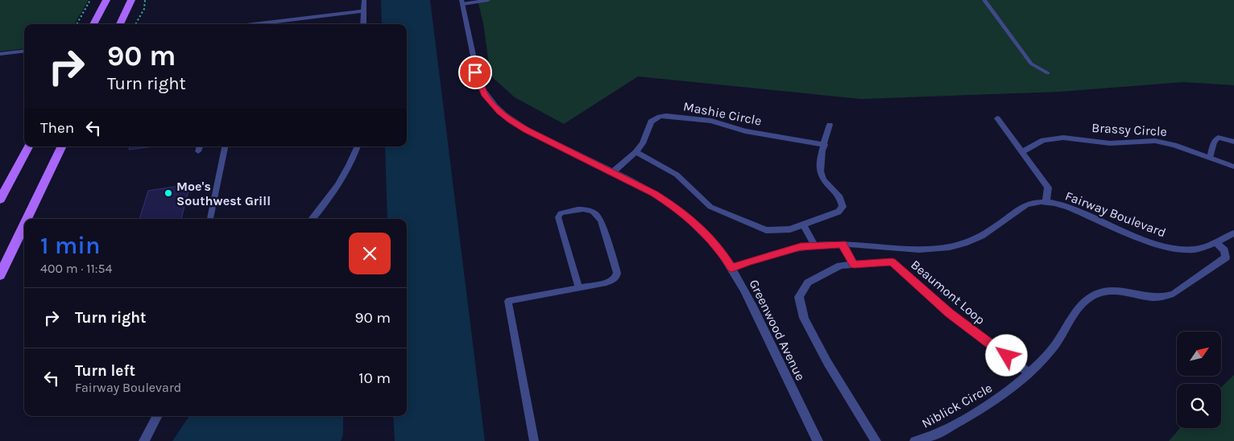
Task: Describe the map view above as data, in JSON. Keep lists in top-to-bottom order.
{
  "streets": {
    "street": [
      "Mashie Circle",
      "Brassy Circle",
      "Fairway Boulevard",
      "Beaumont Loop",
      "Greenwood Avenue",
      "Niblick Circle"
    ]
  },
  "crossings": [
    ["Mashie Circle", "Greenwood Avenue"],
    ["Fairway Boulevard", "Greenwood Avenue"],
    ["Fairway Boulevard", "Niblick Circle"],
    ["Beaumont Loop", "Niblick Circle"]
  ],
  "places": ["Moe's Southwest Grill"],
  "north": "top right",
  "page": {
    "turn": ["90 m", "Turn right"],
    "then": "Then",
    "heading": ["1 min", "400 m · 11:54"],
    "list": [
      {
        "name": "Turn right",
        "value": "90 m"
      },
      {
        "name": "Turn left",
        "note": "Fairway Boulevard",
        "value": "10 m"
      }
    ]
  }
}
